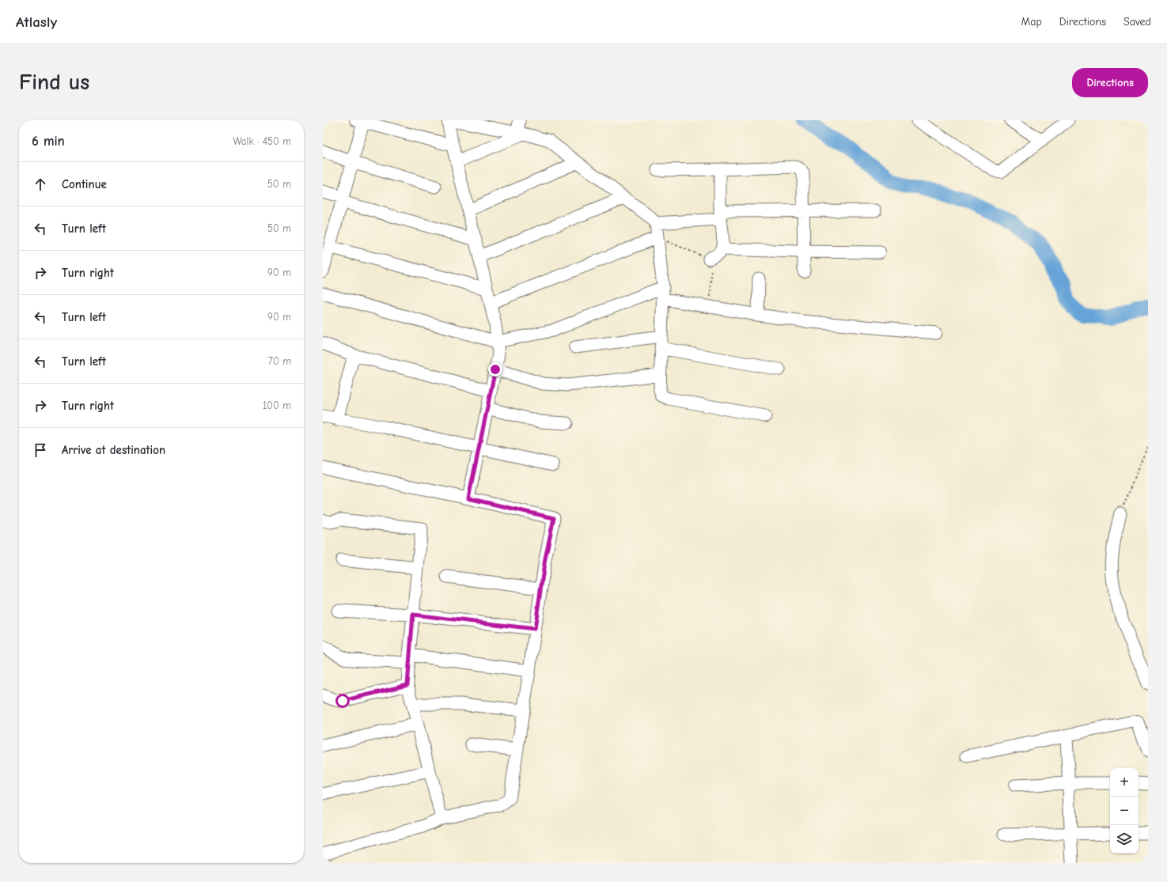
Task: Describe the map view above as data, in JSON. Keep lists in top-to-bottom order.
{
  "page": {
    "header": "Atlasly",
    "nav": ["Map", "Directions", "Saved"],
    "buttons": "Directions",
    "title": "Find us",
    "heading": ["6 min", "Walk · 450 m"],
    "list": [
      ["Continue", "50 m"],
      ["Turn left", "50 m"],
      ["Turn right", "90 m"],
      ["Turn left", "90 m"],
      ["Turn left", "70 m"],
      ["Turn right", "100 m"],
      "Arrive at destination"
    ],
    "map_buttons": ["+", "−"]
  }
}
